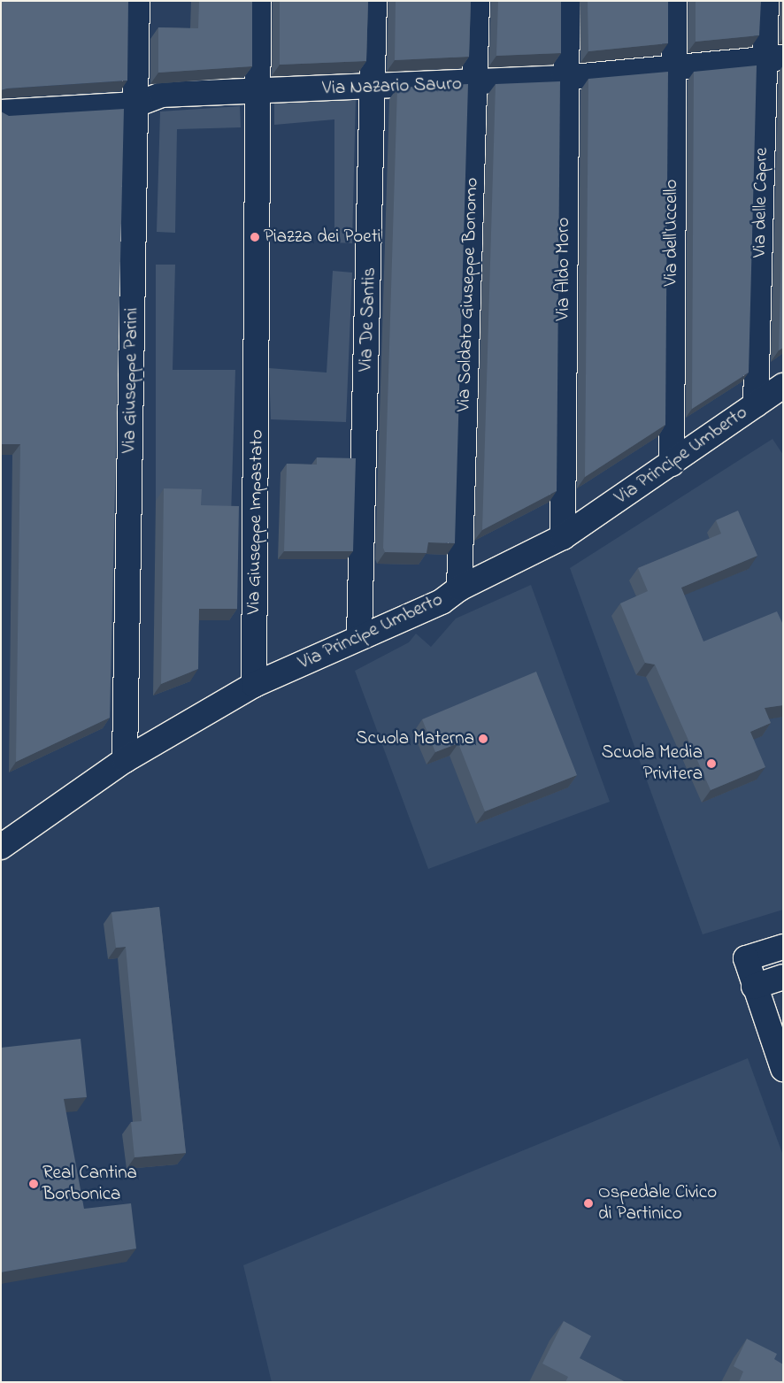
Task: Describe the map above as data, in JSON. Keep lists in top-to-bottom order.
{
  "streets": {
    "street": [
      "Via Nazario Sauro",
      "Via delle Capre",
      "Via dell'Uccello",
      "Via Aldo Moro",
      "Via Soldato Giuseppe Bonomo",
      "Via De Santis",
      "Via Giuseppe Parini",
      "Via Principe Umberto",
      "Via Giuseppe Impastato"
    ]
  },
  "crossings": [
    ["Via Nazario Sauro", "Via delle Capre"],
    ["Via Nazario Sauro", "Via dell'Uccello"],
    ["Via Nazario Sauro", "Via Aldo Moro"],
    ["Via Nazario Sauro", "Via Soldato Giuseppe Bonomo"],
    ["Via Nazario Sauro", "Via De Santis"],
    ["Via Nazario Sauro", "Via Giuseppe Parini"],
    ["Via Nazario Sauro", "Via Giuseppe Impastato"],
    ["Via delle Capre", "Via Principe Umberto"],
    ["Via dell'Uccello", "Via Principe Umberto"],
    ["Via Aldo Moro", "Via Principe Umberto"],
    ["Via Soldato Giuseppe Bonomo", "Via Principe Umberto"],
    ["Via De Santis", "Via Principe Umberto"],
    ["Via Giuseppe Parini", "Via Principe Umberto"],
    ["Via Principe Umberto", "Via Giuseppe Impastato"]
  ],
  "places": [
    "Piazza dei Poeti",
    "Scuola Materna",
    "Scuola Media Privitera",
    "Real Cantina Borbonica",
    "Ospedale Civico di Partinico"
  ]
}
